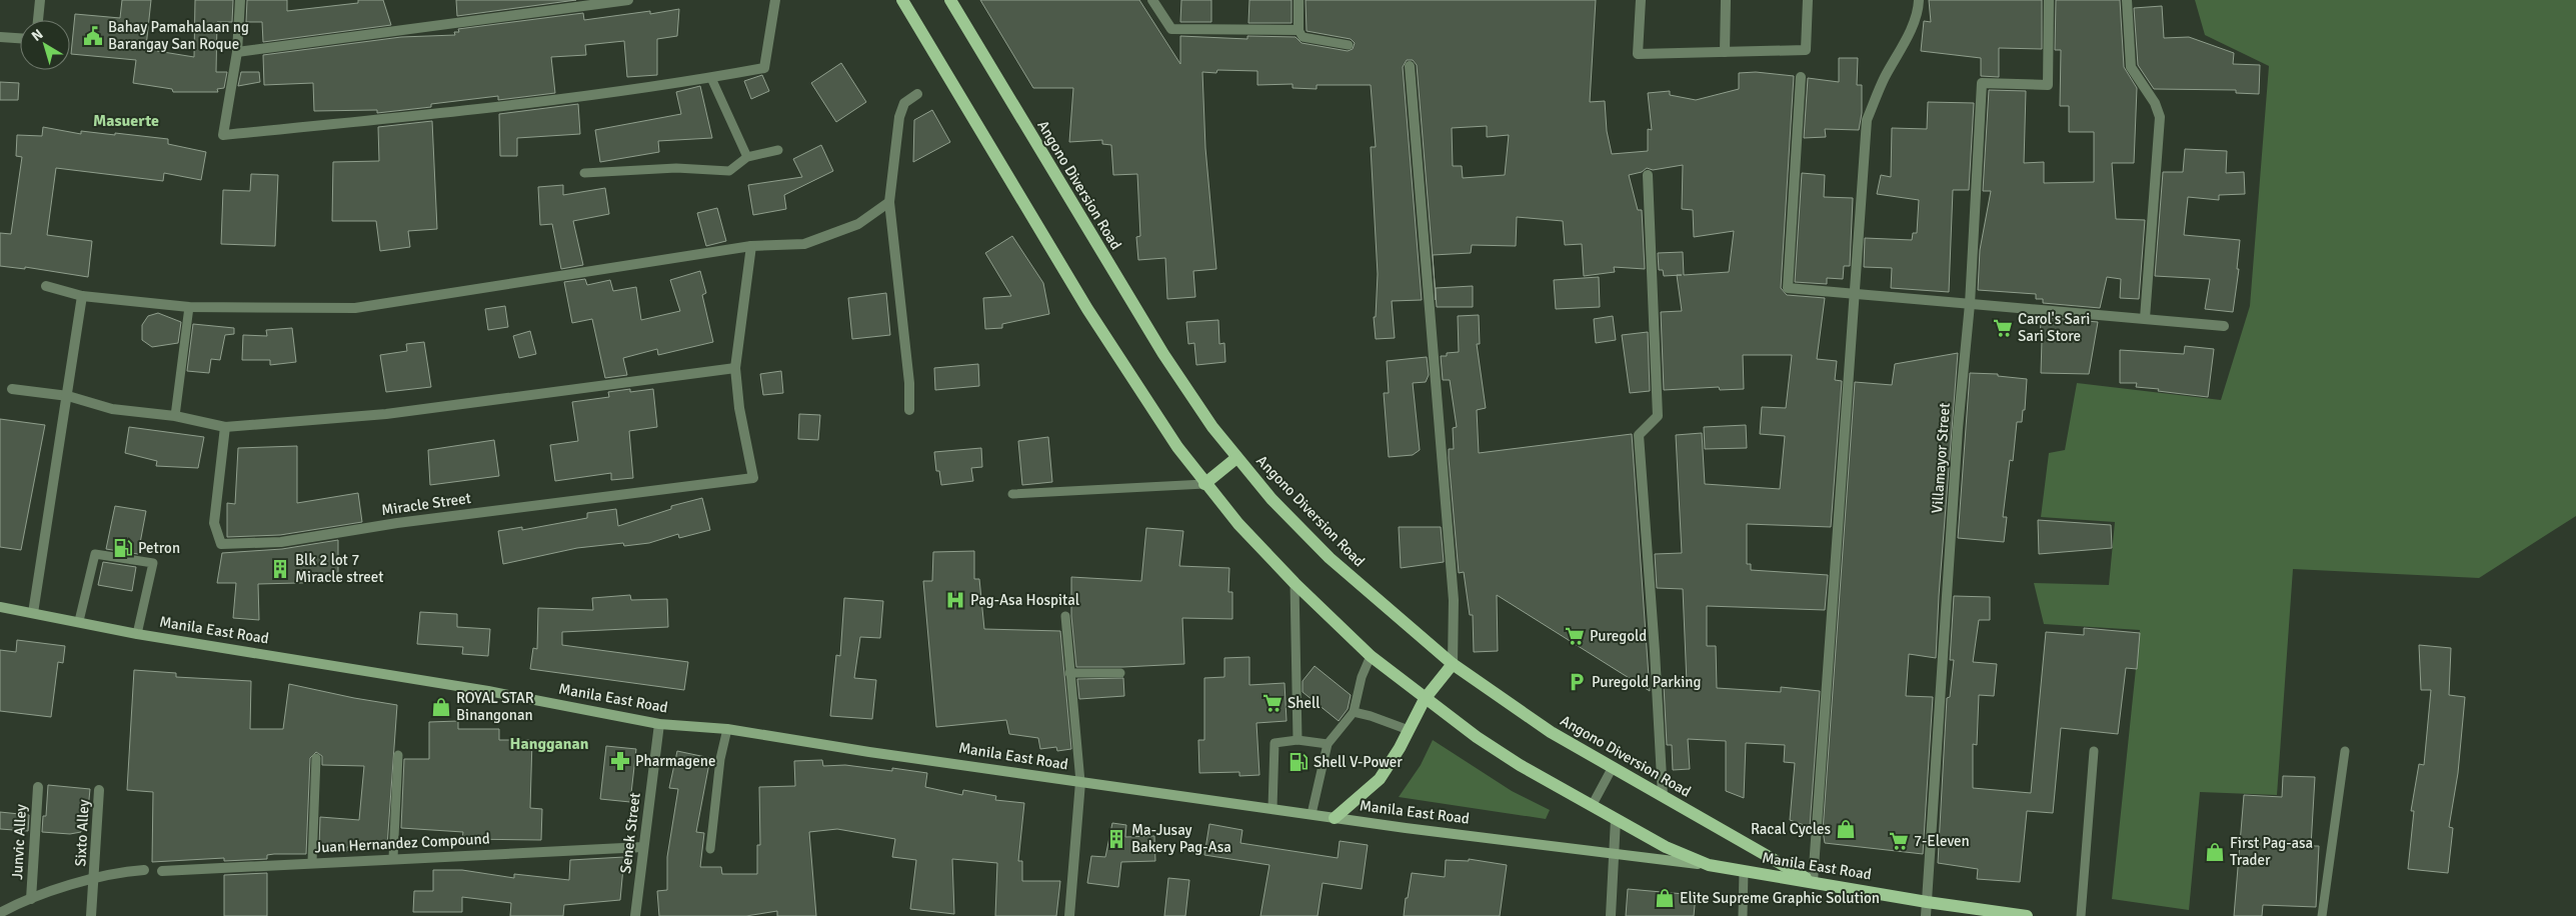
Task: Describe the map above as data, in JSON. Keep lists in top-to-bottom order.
{
  "streets": {
    "main road": ["Angono Diversion Road", "Manila East Road"],
    "street": [
      "Villamayor Street",
      "Miracle Street",
      "Sixto Alley",
      "Senek Street",
      "Junvic Alley",
      "Juan Hernandez Compound"
    ]
  },
  "crossings": [
    ["Angono Diversion Road", "Manila East Road"],
    ["Villamayor Street", "Manila East Road"],
    ["Manila East Road", "Senek Street"],
    ["Senek Street", "Juan Hernandez Compound"]
  ],
  "districts": ["Masuerte", "Hangganan"],
  "places": {
    "public building": ["Bahay Pamahalaan ng Barangay San Roque"],
    "supermarket": [
      "Carol's Sari Sari Store",
      "Puregold",
      "Shell",
      "7-Eleven"
    ],
    "fuel station": ["Petron", "Shell V-Power"],
    "building": ["Blk 2 lot 7 Miracle street", "Ma-Jusay Bakery Pag-Asa"],
    "hospital": ["Pag-Asa Hospital"],
    "parking": ["Puregold Parking"],
    "shop": [
      "ROYAL STAR Binangonan",
      "Racal Cycles",
      "First Pag-asa Trader",
      "Elite Supreme Graphic Solution"
    ],
    "pharmacy": ["Pharmagene"]
  },
  "north": "top left"
}
